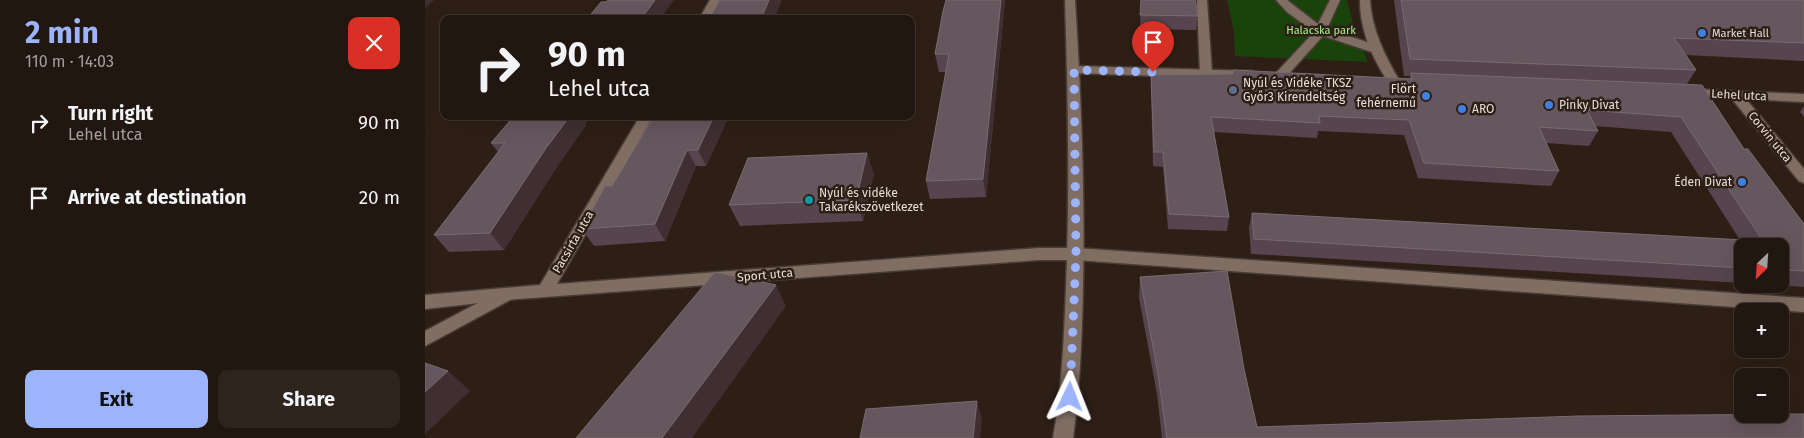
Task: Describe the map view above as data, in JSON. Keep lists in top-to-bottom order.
{
  "streets": {
    "street": [
      "Lehel utca",
      "Corvin utca",
      "Pacsirta utca",
      "Sport utca"
    ]
  },
  "crossings": [
    ["Lehel utca", "Corvin utca"],
    ["Pacsirta utca", "Sport utca"]
  ],
  "parks": ["Halacska park"],
  "places": [
    "Market Hall",
    "Nyúl és Vidéke TKSZ Győr3 Kirendeltség",
    "Flört fehérnemű",
    "Pinky Divat",
    "ARO",
    "Éden Divat",
    "Nyúl és vidéke Takarékszövetkezet"
  ],
  "north": "bottom left",
  "page": {
    "heading": ["2 min", "110 m · 14:03"],
    "turn": ["90 m", "Lehel utca"],
    "list": [
      {
        "name": "Turn right",
        "note": "Lehel utca",
        "value": "90 m"
      },
      {
        "name": "Arrive at destination",
        "value": "20 m"
      }
    ],
    "map_buttons": ["+", "−"],
    "buttons": ["Exit", "Share"]
  }
}
